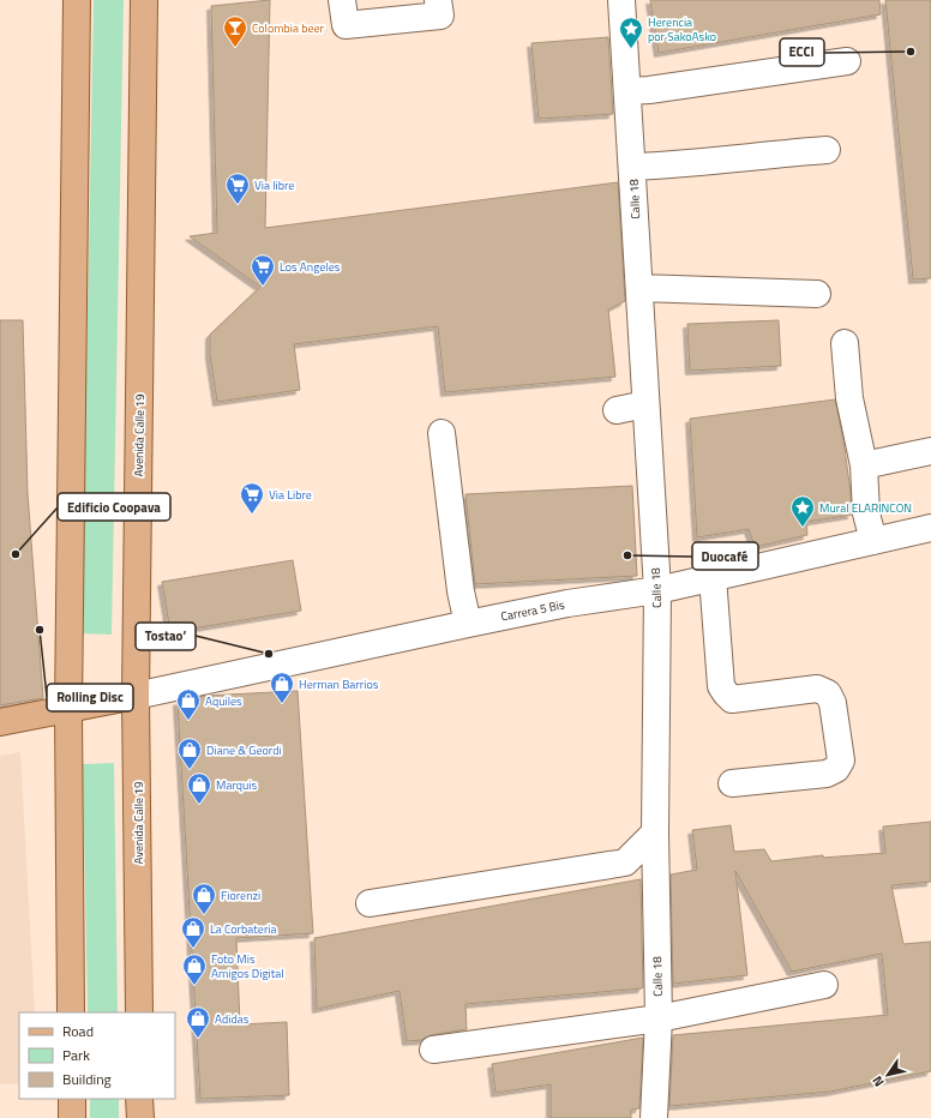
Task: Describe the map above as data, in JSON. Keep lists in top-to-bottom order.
{
  "streets": {
    "main road": ["Avenida Calle 19"],
    "street": ["Calle 18", "Carrera 5 Bis"]
  },
  "crossings": [
    ["Calle 18", "Carrera 5 Bis"],
    ["Avenida Calle 19", "Carrera 5 Bis"]
  ],
  "places": {
    "bar": ["Colombia beer"],
    "place": ["Herencia por SakoAsko", "Mural ELARINCON"],
    "other": [
      "ECCI",
      "Edificio Coopava",
      "Duocafé",
      "Rolling Disc",
      "Tostao’"
    ],
    "supermarket": ["Via libre", "Los Angeles", "Via Libre"],
    "shop": [
      "Herman Barrios",
      "Aquiles",
      "Diane & Geordi",
      "Marquis",
      "Fiorenzi",
      "La Corbateria",
      "Foto Mis Amigos Digital",
      "Adidas"
    ]
  },
  "legend": ["Road", "Park", "Building"],
  "north": "bottom left"
}
